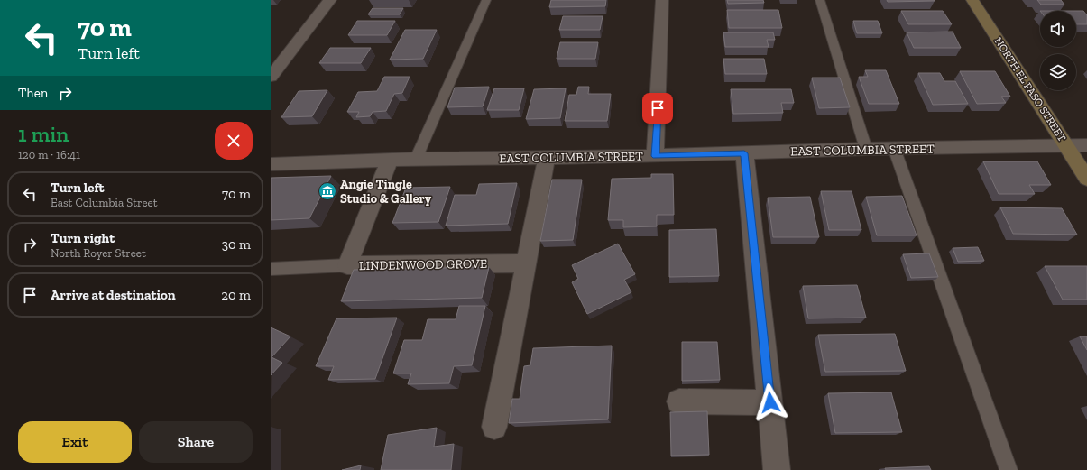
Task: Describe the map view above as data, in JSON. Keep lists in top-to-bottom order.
{
  "streets": {
    "street": ["NORTH EL PASO STREET", "EAST COLUMBIA STREET", "LINDENWOOD GROVE"]
  },
  "crossings": [
    ["NORTH EL PASO STREET", "EAST COLUMBIA STREET"],
    ["EAST COLUMBIA STREET", "LINDENWOOD GROVE"]
  ],
  "places": {
    "museum": ["Angie Tingle Studio & Gallery"]
  },
  "page": {
    "turn": ["70 m", "Turn left"],
    "then": "Then",
    "heading": ["1 min", "120 m · 16:41"],
    "list": [
      {
        "name": "Turn left",
        "note": "East Columbia Street",
        "value": "70 m"
      },
      {
        "name": "Turn right",
        "note": "North Royer Street",
        "value": "30 m"
      },
      {
        "name": "Arrive at destination",
        "value": "20 m"
      }
    ],
    "buttons": ["Exit", "Share"]
  }
}
